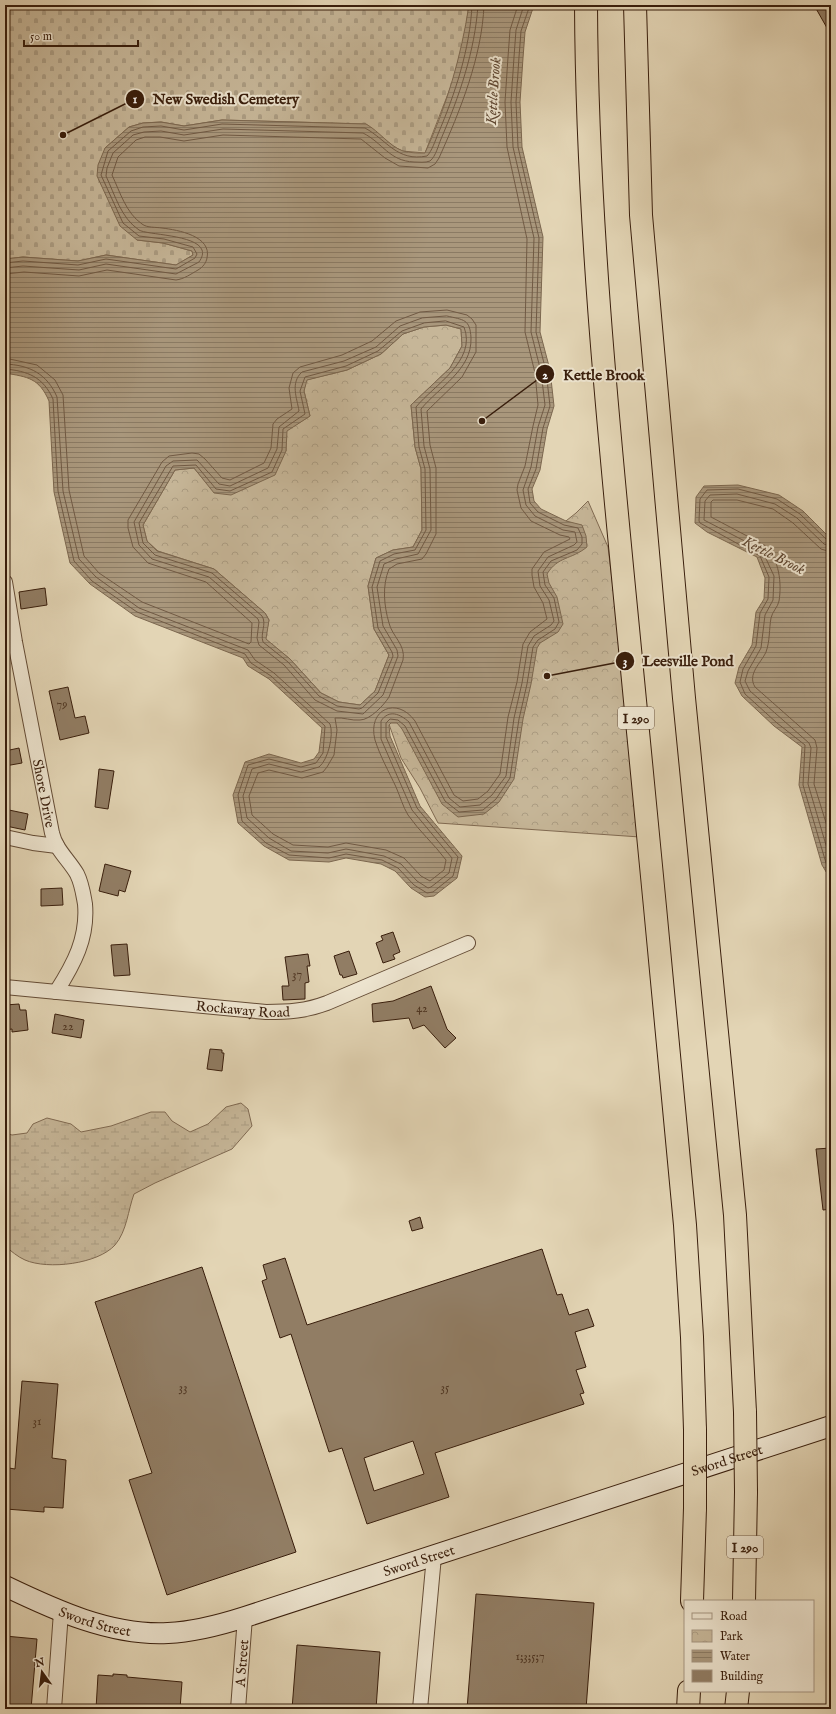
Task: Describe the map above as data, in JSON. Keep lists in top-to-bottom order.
{
  "streets": {
    "highway": ["I 290"],
    "street": [
      "Shore Drive",
      "Rockaway Road",
      "Sword Street",
      "A Street"
    ]
  },
  "crossings": [
    ["Shore Drive", "Rockaway Road"],
    ["Sword Street", "A Street"]
  ],
  "water": ["Kettle Brook"],
  "places": ["New Swedish Cemetery", "Kettle Brook", "Leesville Pond"],
  "house_numbers": [
    "79",
    "37",
    "42",
    "22",
    "33",
    "35",
    "31",
    "1;3;5;7"
  ],
  "legend": [
    "Road",
    "Park",
    "Water",
    "Building"
  ],
  "scale_bar": "50 m",
  "north": "top"
}
